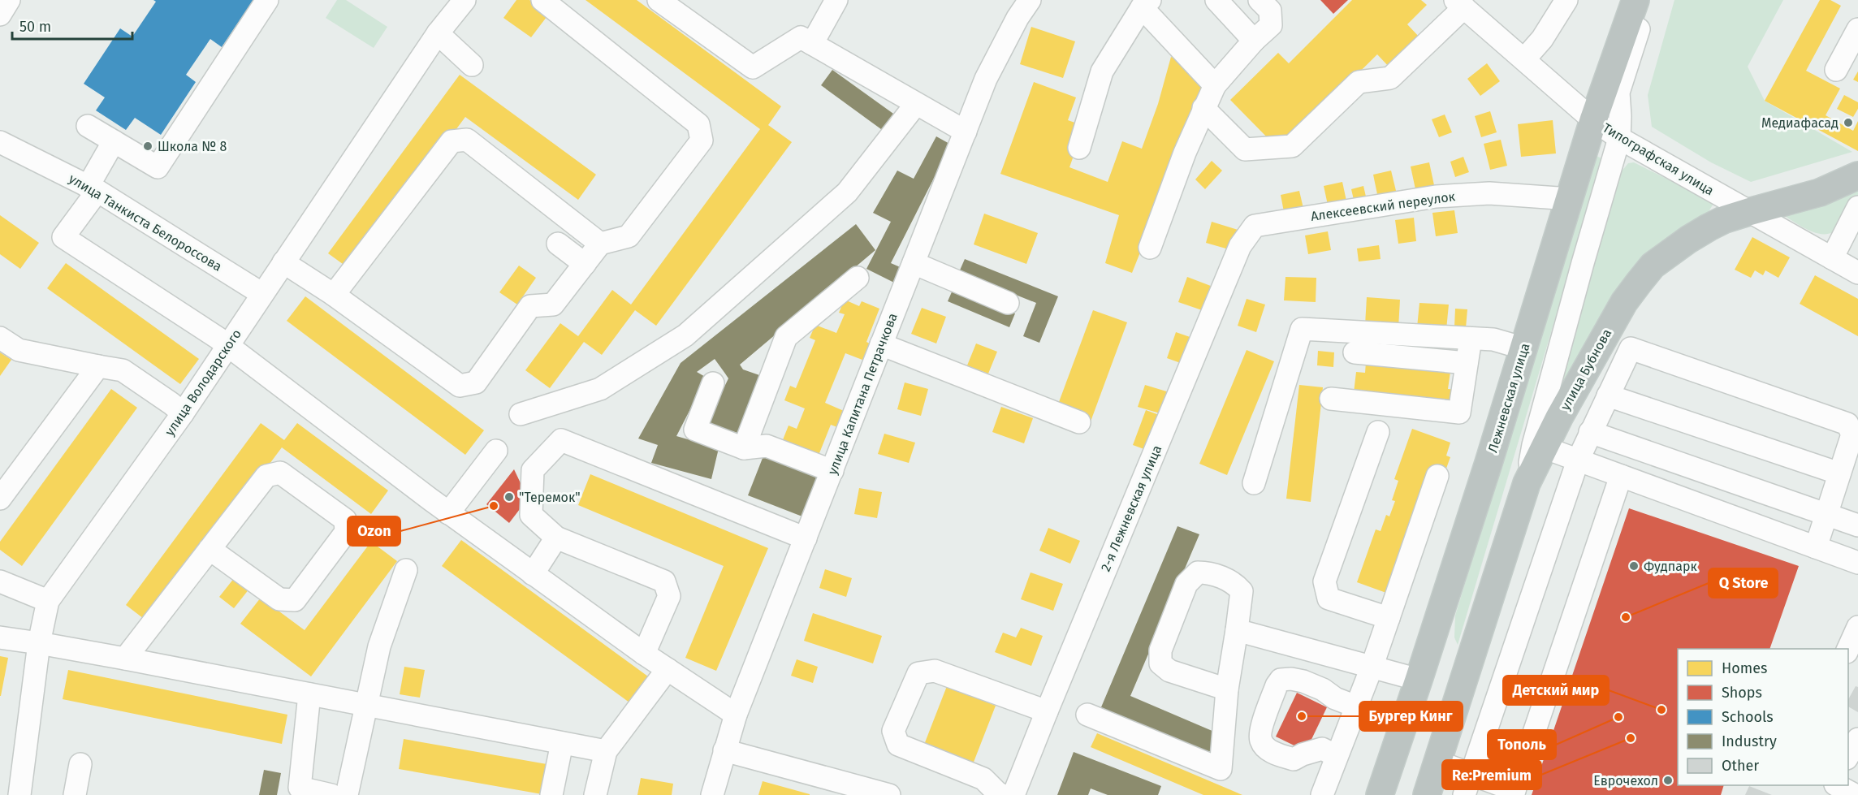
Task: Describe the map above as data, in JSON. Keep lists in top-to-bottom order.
{
  "streets": {
    "highway": ["улица Бубнова", "Лежневская улица"],
    "street": [
      "Типографская улица",
      "Алексеевский переулок",
      "улица Танкиста Белороссова",
      "улица Володарского",
      "улица Капитана Петрачкова",
      "2-я Лежневская улица"
    ]
  },
  "crossings": [
    ["Типографская улица", "улица Бубнова"],
    ["Типографская улица", "Лежневская улица"],
    ["Алексеевский переулок", "Лежневская улица"],
    ["Алексеевский переулок", "2-я Лежневская улица"],
    ["улица Танкиста Белороссова", "улица Володарского"]
  ],
  "places": [
    "Медиафасад",
    "Школа № 8",
    "\"Теремок\"",
    "Ozon",
    "Фудпарк",
    "Q Store",
    "Детский мир",
    "Бургер Кинг",
    "Тополь",
    "Re:Premium",
    "Еврочехол"
  ],
  "legend": [
    "Homes",
    "Shops",
    "Schools",
    "Industry",
    "Other"
  ],
  "scale_bar": "50 m"
}
